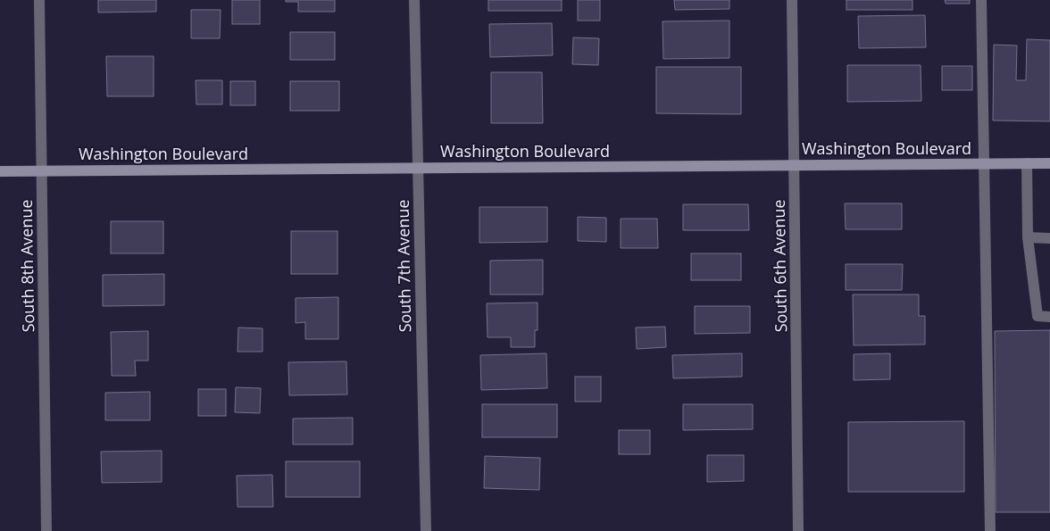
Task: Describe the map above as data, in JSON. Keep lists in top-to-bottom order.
{
  "streets": {
    "street": [
      "Washington Boulevard",
      "South 8th Avenue",
      "South 7th Avenue",
      "South 6th Avenue"
    ]
  },
  "crossings": [
    ["Washington Boulevard", "South 8th Avenue"],
    ["Washington Boulevard", "South 7th Avenue"],
    ["Washington Boulevard", "South 6th Avenue"]
  ]
}
